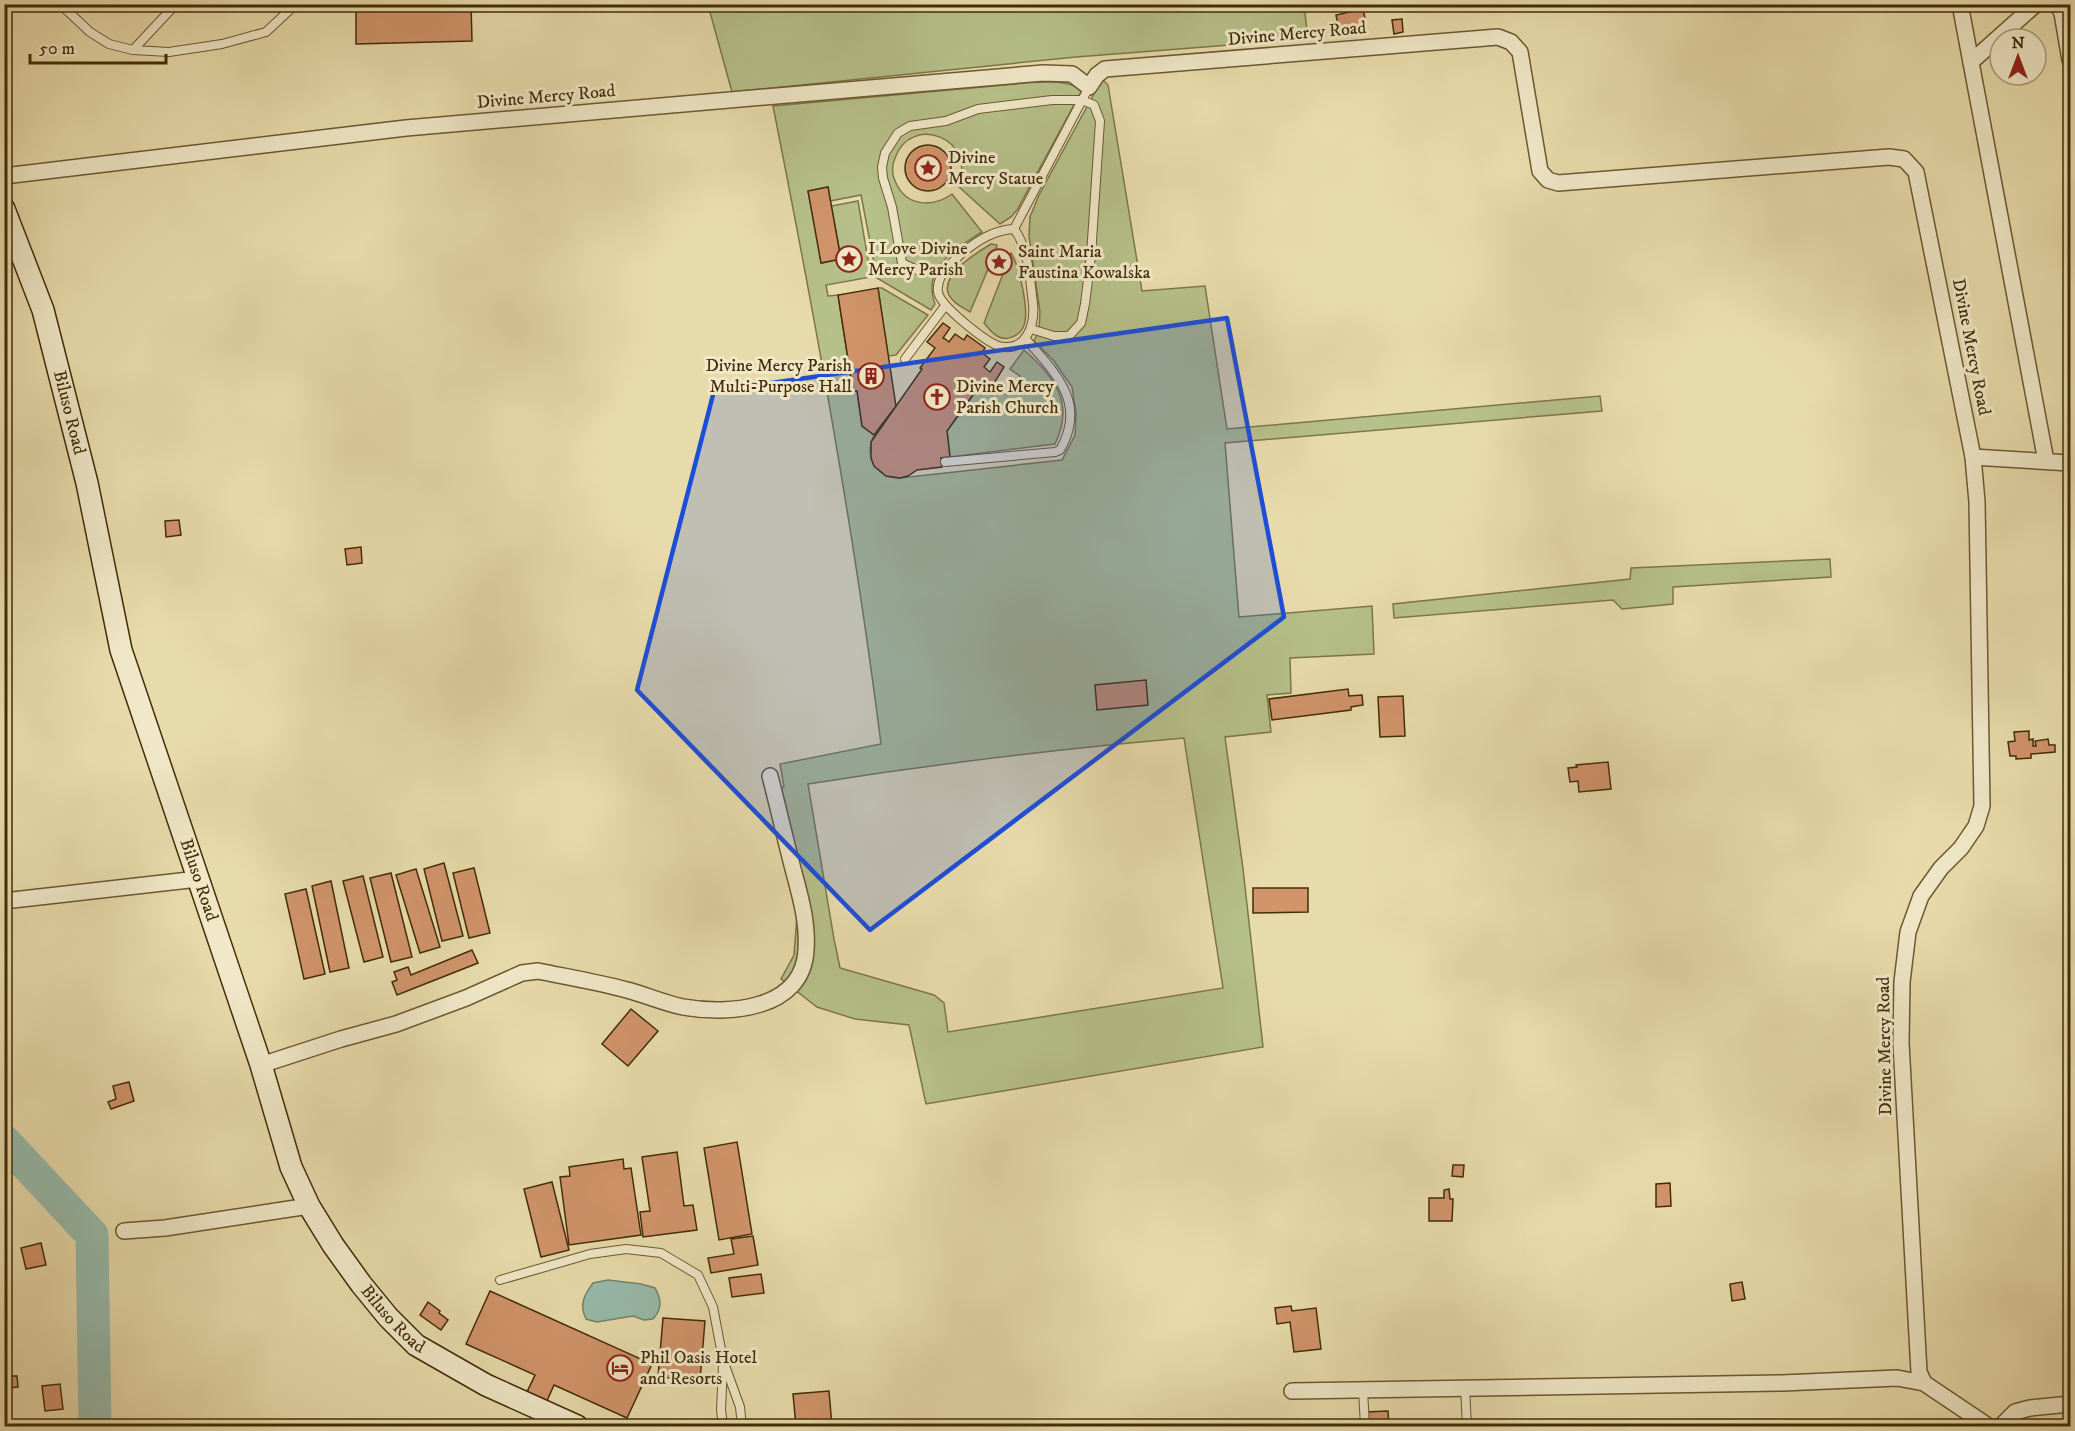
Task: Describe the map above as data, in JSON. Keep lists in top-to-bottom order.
{
  "streets": {
    "street": ["Divine Mercy Road", "Biluso Road"]
  },
  "places": {
    "place": ["Divine Mercy Statue", "I Love Divine Mercy Parish", "Saint Maria Faustina Kowalska"],
    "building": ["Divine Mercy Parish Multi-Purpose Hall"],
    "church": ["Divine Mercy Parish Church"],
    "hotel": ["Phil Oasis Hotel and Resorts"]
  },
  "scale_bar": "50 m",
  "north": "top"
}
